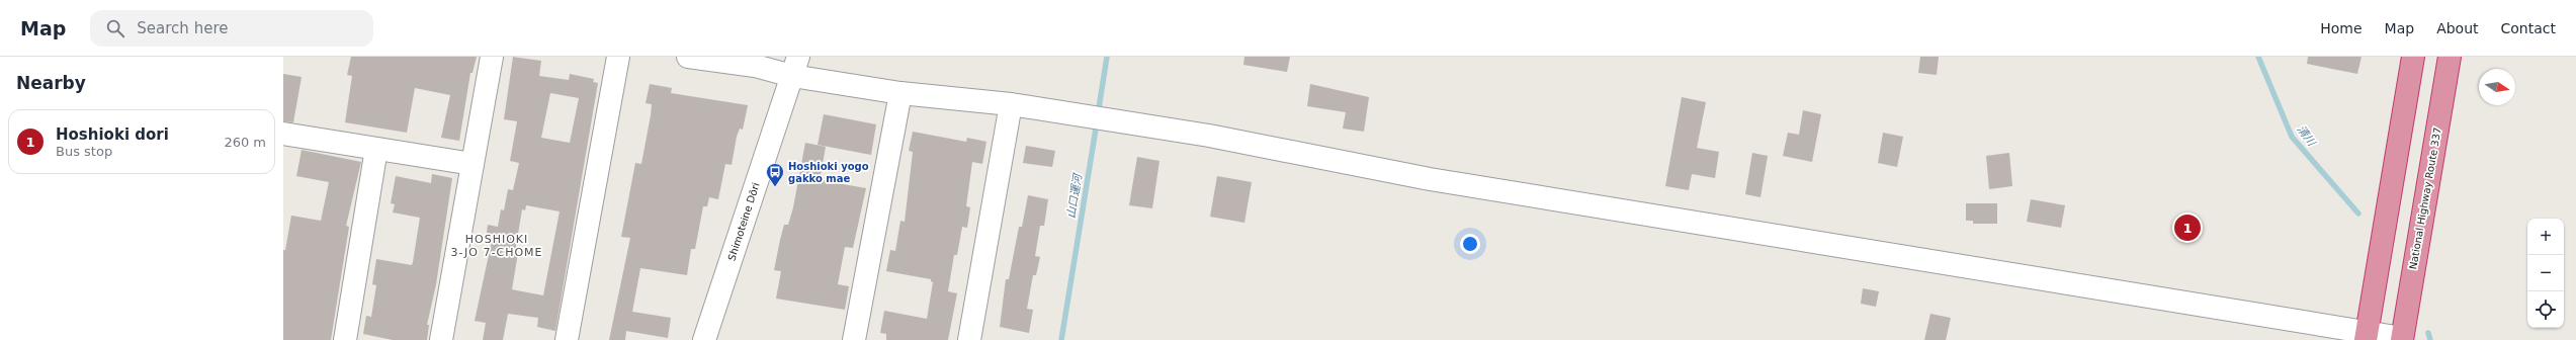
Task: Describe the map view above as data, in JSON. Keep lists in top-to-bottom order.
{
  "streets": {
    "highway": ["National Highway Route 337"],
    "street": ["Shimoteine Dōri"]
  },
  "districts": ["HOSHIOKI 3-JO 7-CHOME"],
  "water": ["清川", "山口運河"],
  "places": {
    "bus stop": ["Hoshioki yogo gakko mae"]
  },
  "north": "right",
  "page": {
    "header": "Map",
    "search": "Search here",
    "nav": [
      "Home",
      "Map",
      "About",
      "Contact"
    ],
    "heading": "Nearby",
    "list": [
      {
        "mark": "1",
        "name": "Hoshioki dori",
        "note": "Bus stop",
        "value": "260 m"
      }
    ],
    "pins": "1",
    "map_buttons": ["+", "−"]
  }
}
